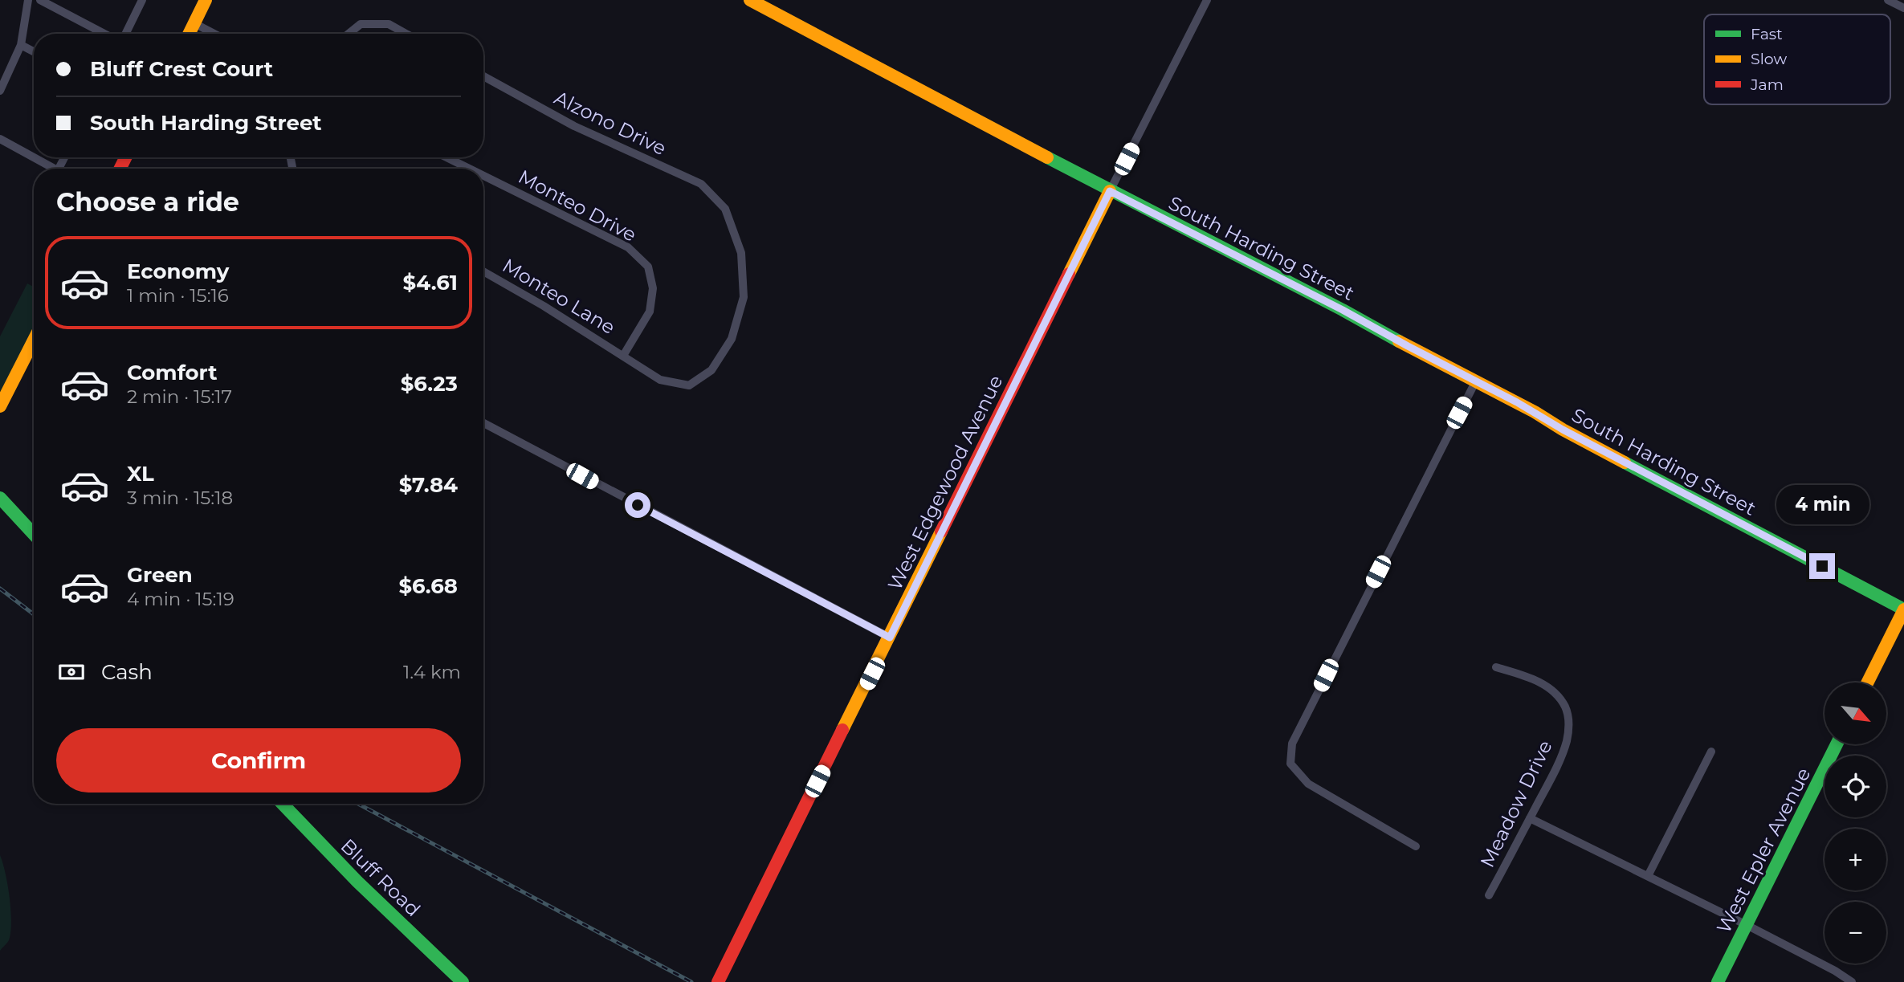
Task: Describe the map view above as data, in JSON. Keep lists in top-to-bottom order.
{
  "streets": {
    "street": [
      "Alzono Drive",
      "Monteo Drive",
      "South Harding Street",
      "Monteo Lane",
      "West Edgewood Avenue",
      "Meadow Drive",
      "West Epler Avenue",
      "Bluff Road"
    ]
  },
  "crossings": [
    ["Alzono Drive", "Monteo Lane"],
    ["Monteo Drive", "Monteo Lane"],
    ["South Harding Street", "West Edgewood Avenue"]
  ],
  "legend": ["Fast", "Slow", "Jam"],
  "north": "bottom right",
  "page": {
    "banner": ["Bluff Crest Court", "South Harding Street"],
    "heading": "Choose a ride",
    "list": [
      {
        "name": "Economy",
        "note": "1 min · 15:16",
        "value": "$4.61"
      },
      {
        "name": "Comfort",
        "note": "2 min · 15:17",
        "value": "$6.23"
      },
      {
        "name": "XL",
        "note": "3 min · 15:18",
        "value": "$7.84"
      },
      {
        "name": "Green",
        "note": "4 min · 15:19",
        "value": "$6.68"
      }
    ],
    "bubble": "4 min",
    "pay": ["Cash", "1.4 km"],
    "map_buttons": ["+", "−"],
    "buttons": "Confirm"
  }
}
